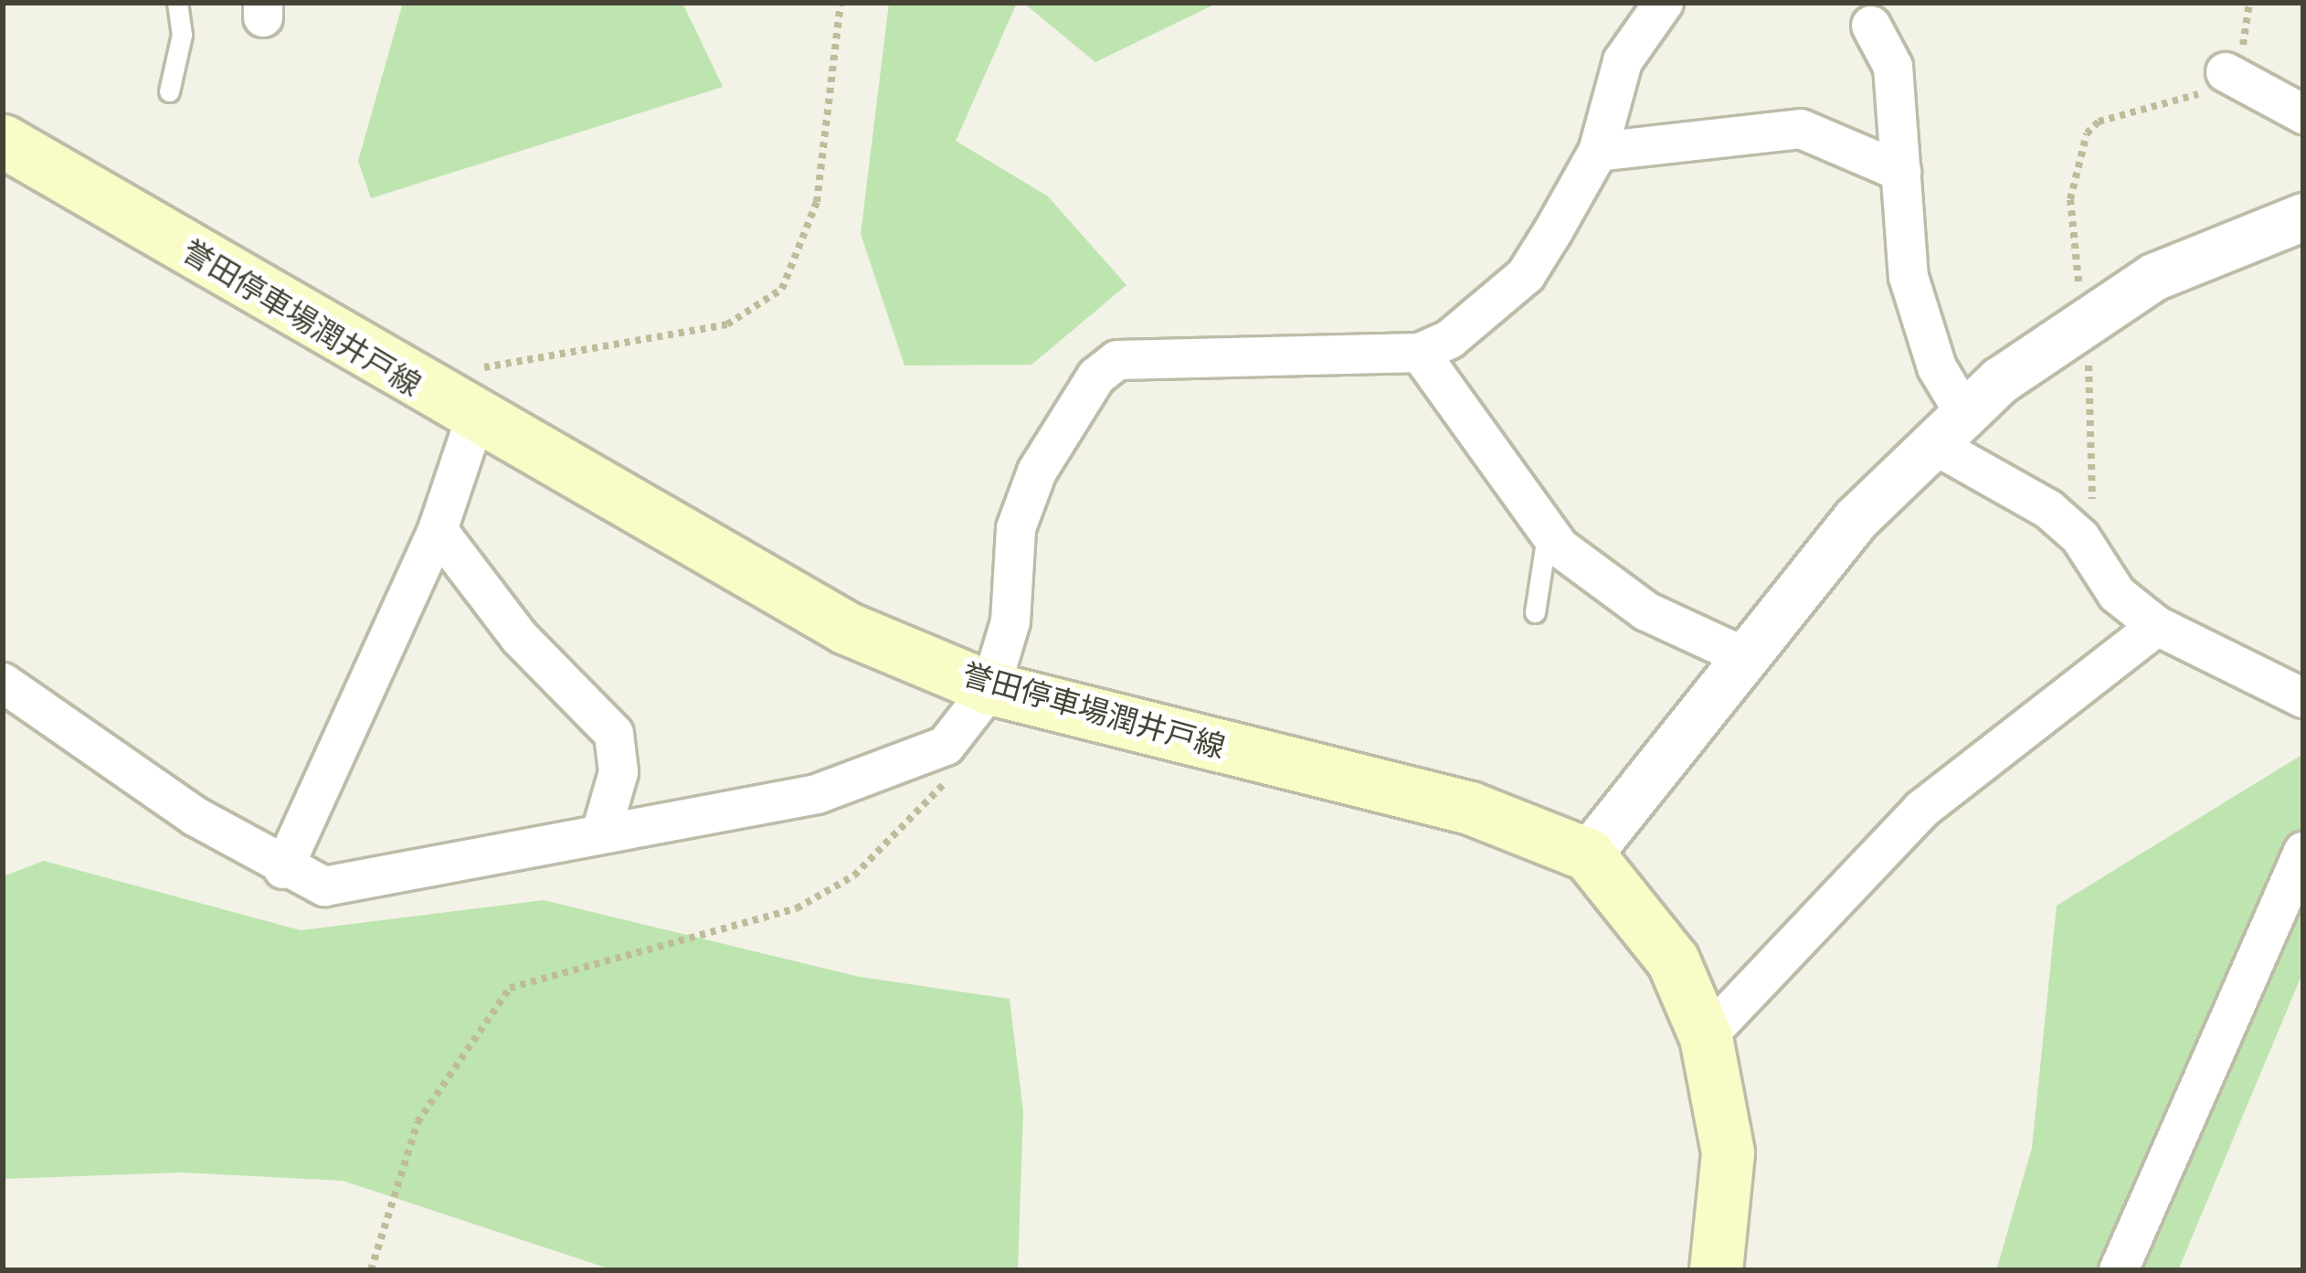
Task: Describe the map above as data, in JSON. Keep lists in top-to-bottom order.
{
  "streets": {
    "main road": ["誉田停車場潤井戸線"]
  }
}
